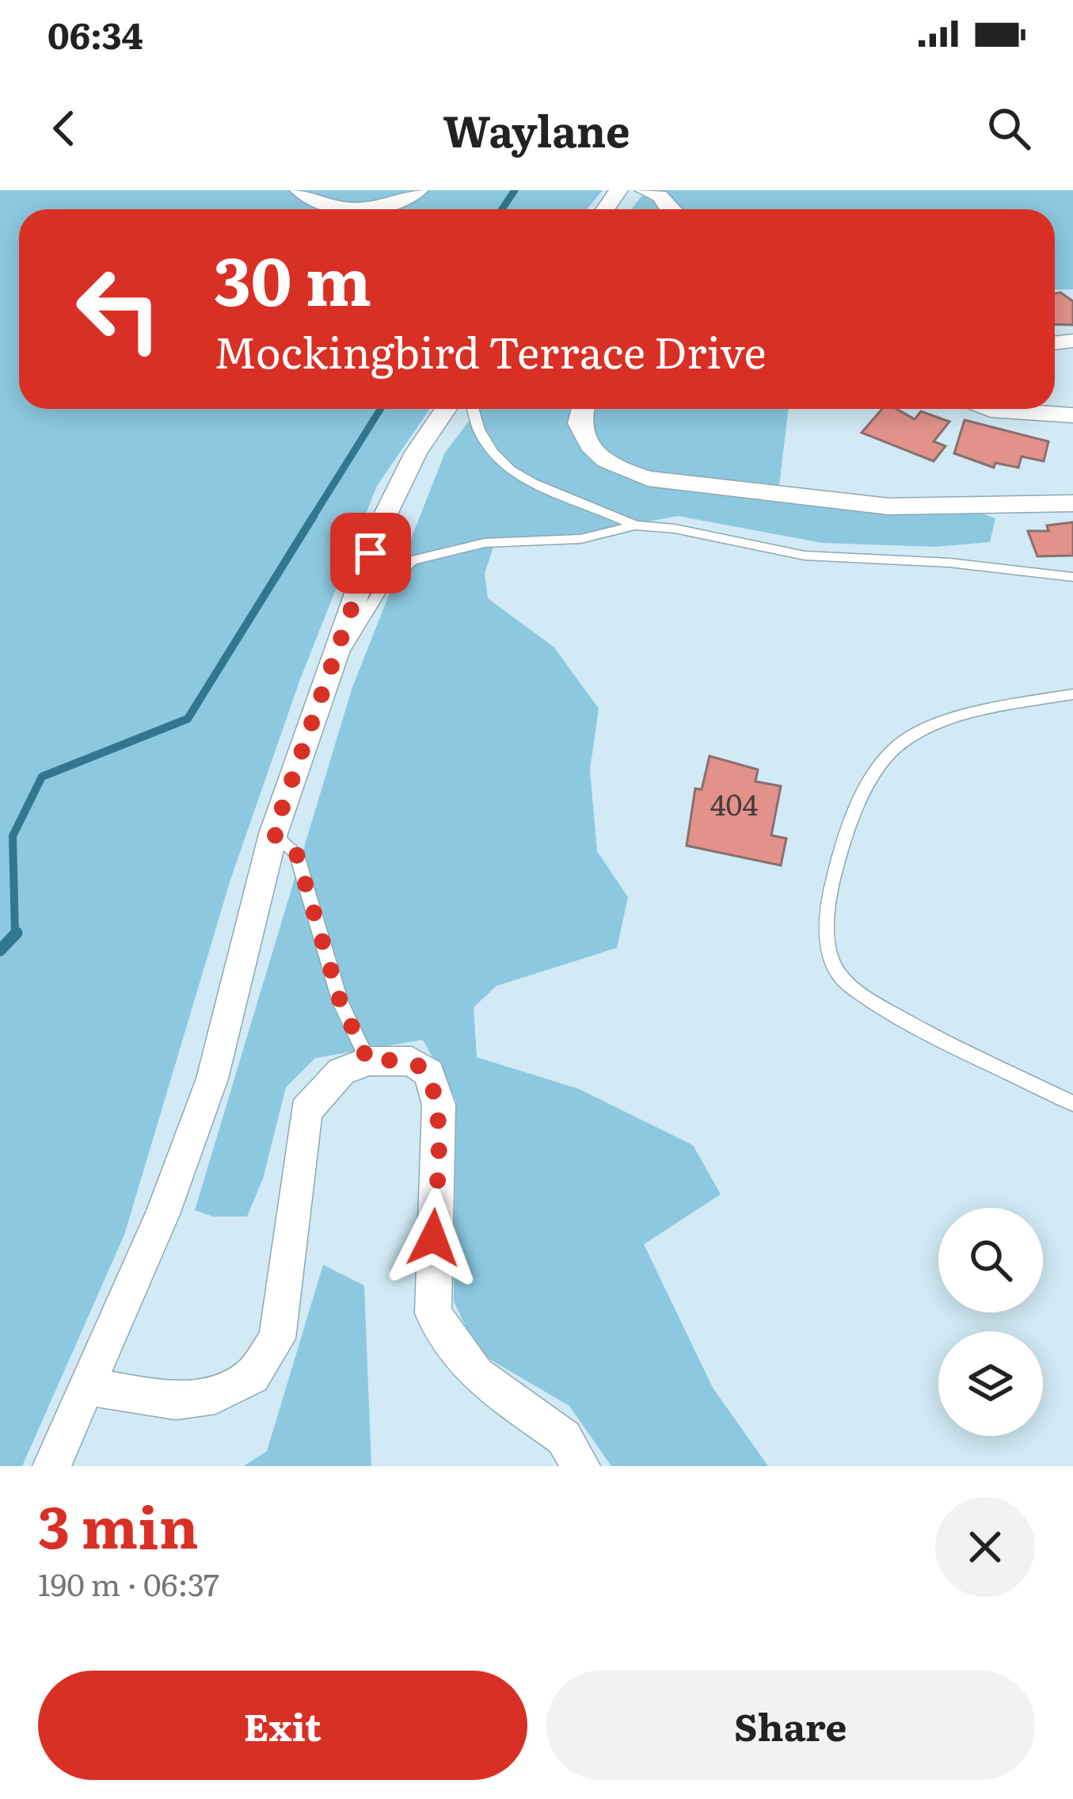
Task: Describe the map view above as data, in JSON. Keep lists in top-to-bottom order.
{
  "house_numbers": ["404"],
  "page": {
    "status": "06:34",
    "header": "Waylane",
    "turn": ["30 m", "Mockingbird Terrace Drive"],
    "heading": ["3 min", "190 m · 06:37"],
    "buttons": ["Exit", "Share"]
  }
}
